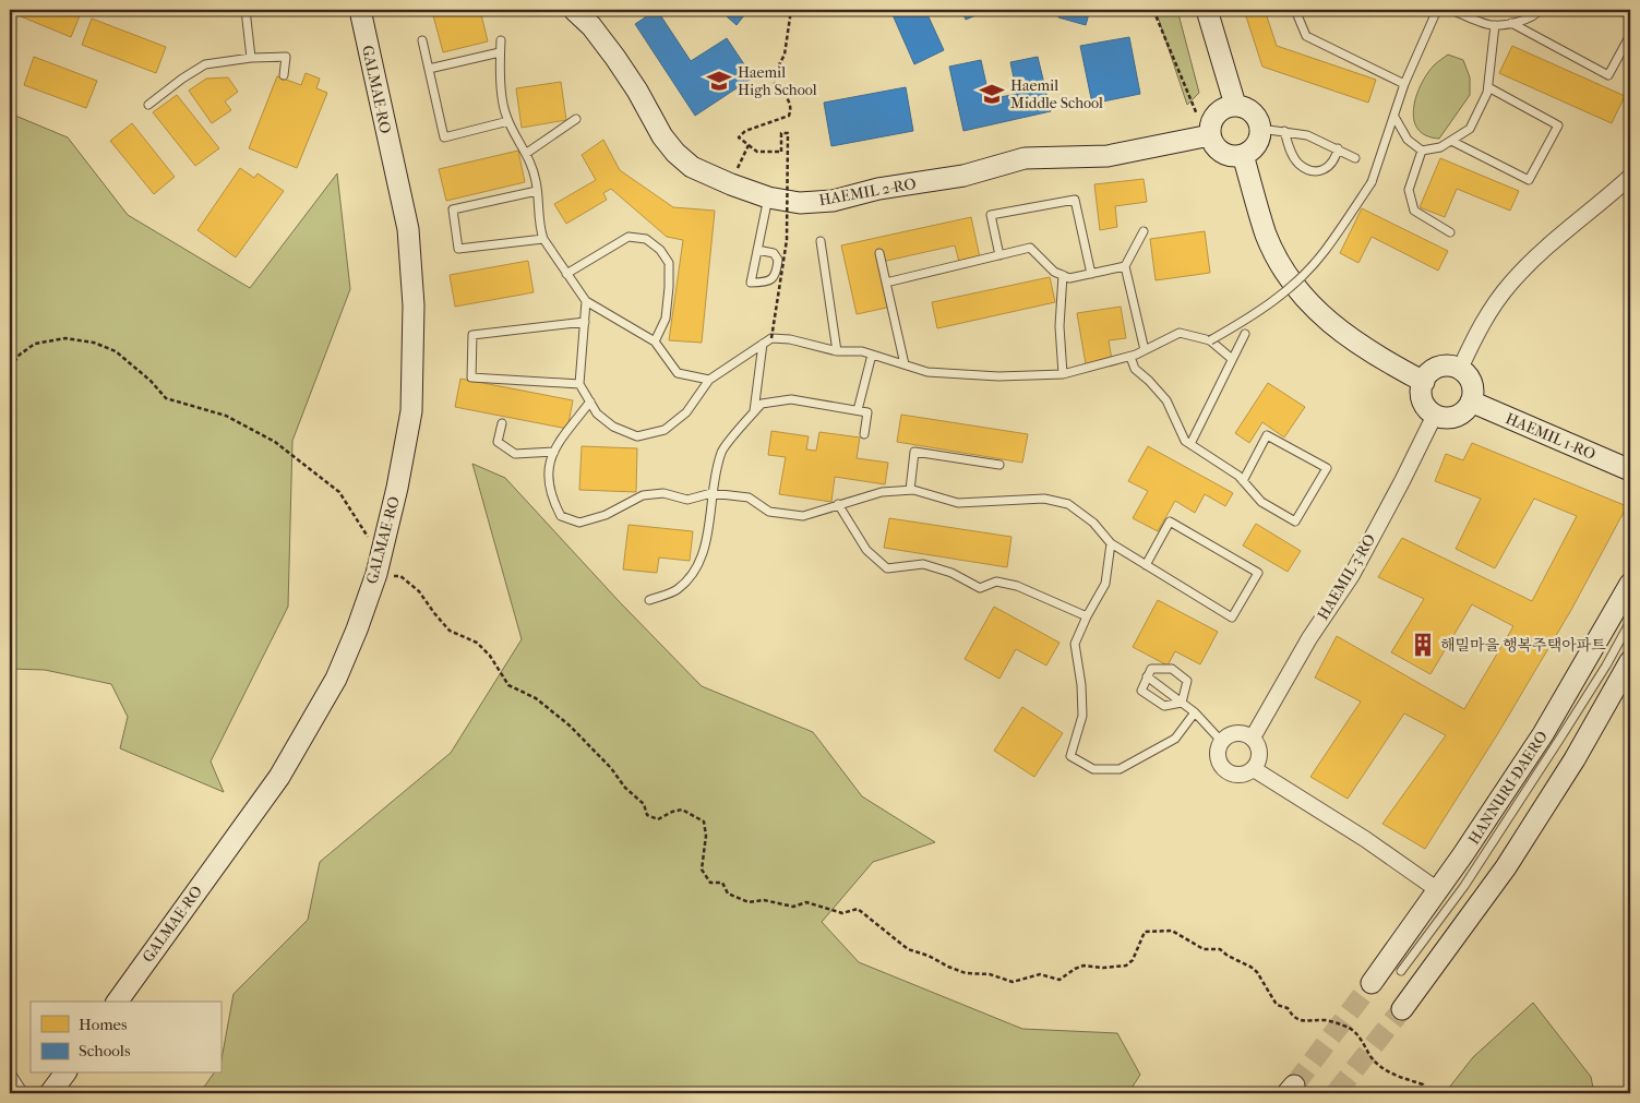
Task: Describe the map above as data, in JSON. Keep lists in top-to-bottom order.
{
  "streets": {
    "street": [
      "GALMAE-RO",
      "HAEMIL 2-RO",
      "HAEMIL 1-RO",
      "HAEMIL 3-RO",
      "HANNURI-DAERO"
    ]
  },
  "crossings": [
    ["HAEMIL 1-RO", "HAEMIL 3-RO"]
  ],
  "places": {
    "school or university": ["Haemil High School", "Haemil Middle School"],
    "building": ["해밀마을 행복주택아파트"]
  },
  "legend": ["Homes", "Schools"]
}
